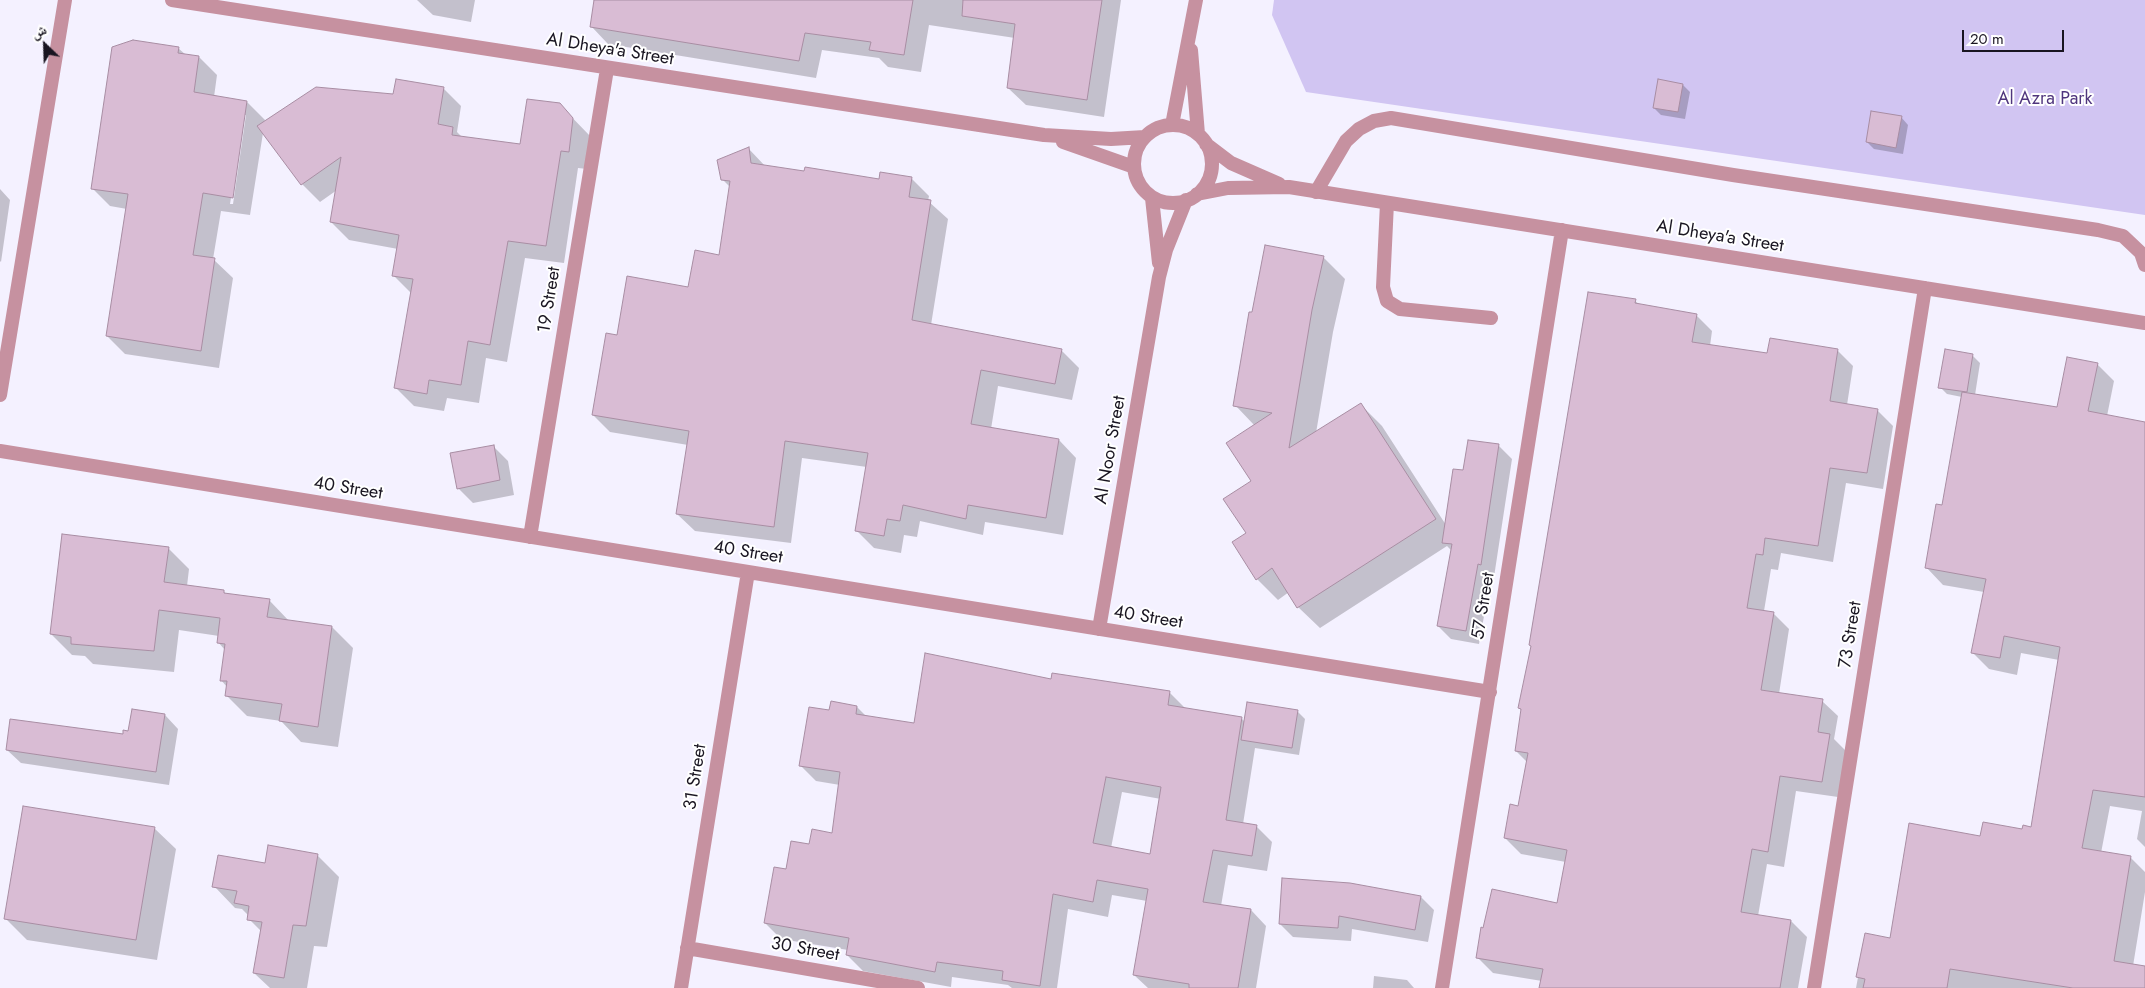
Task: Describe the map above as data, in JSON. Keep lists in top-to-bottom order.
{
  "streets": {
    "street": [
      "Al Dheya'a Street",
      "19 Street",
      "Al Noor Street",
      "40 Street",
      "57 Street",
      "73 Street",
      "31 Street",
      "30 Street"
    ]
  },
  "crossings": [
    ["Al Dheya'a Street", "19 Street"],
    ["Al Dheya'a Street", "Al Noor Street"],
    ["Al Dheya'a Street", "57 Street"],
    ["Al Dheya'a Street", "73 Street"],
    ["19 Street", "40 Street"],
    ["Al Noor Street", "40 Street"],
    ["40 Street", "57 Street"],
    ["40 Street", "31 Street"],
    ["31 Street", "30 Street"]
  ],
  "parks": ["Al Azra Park"],
  "scale_bar": "20 m",
  "north": "top left"
}
